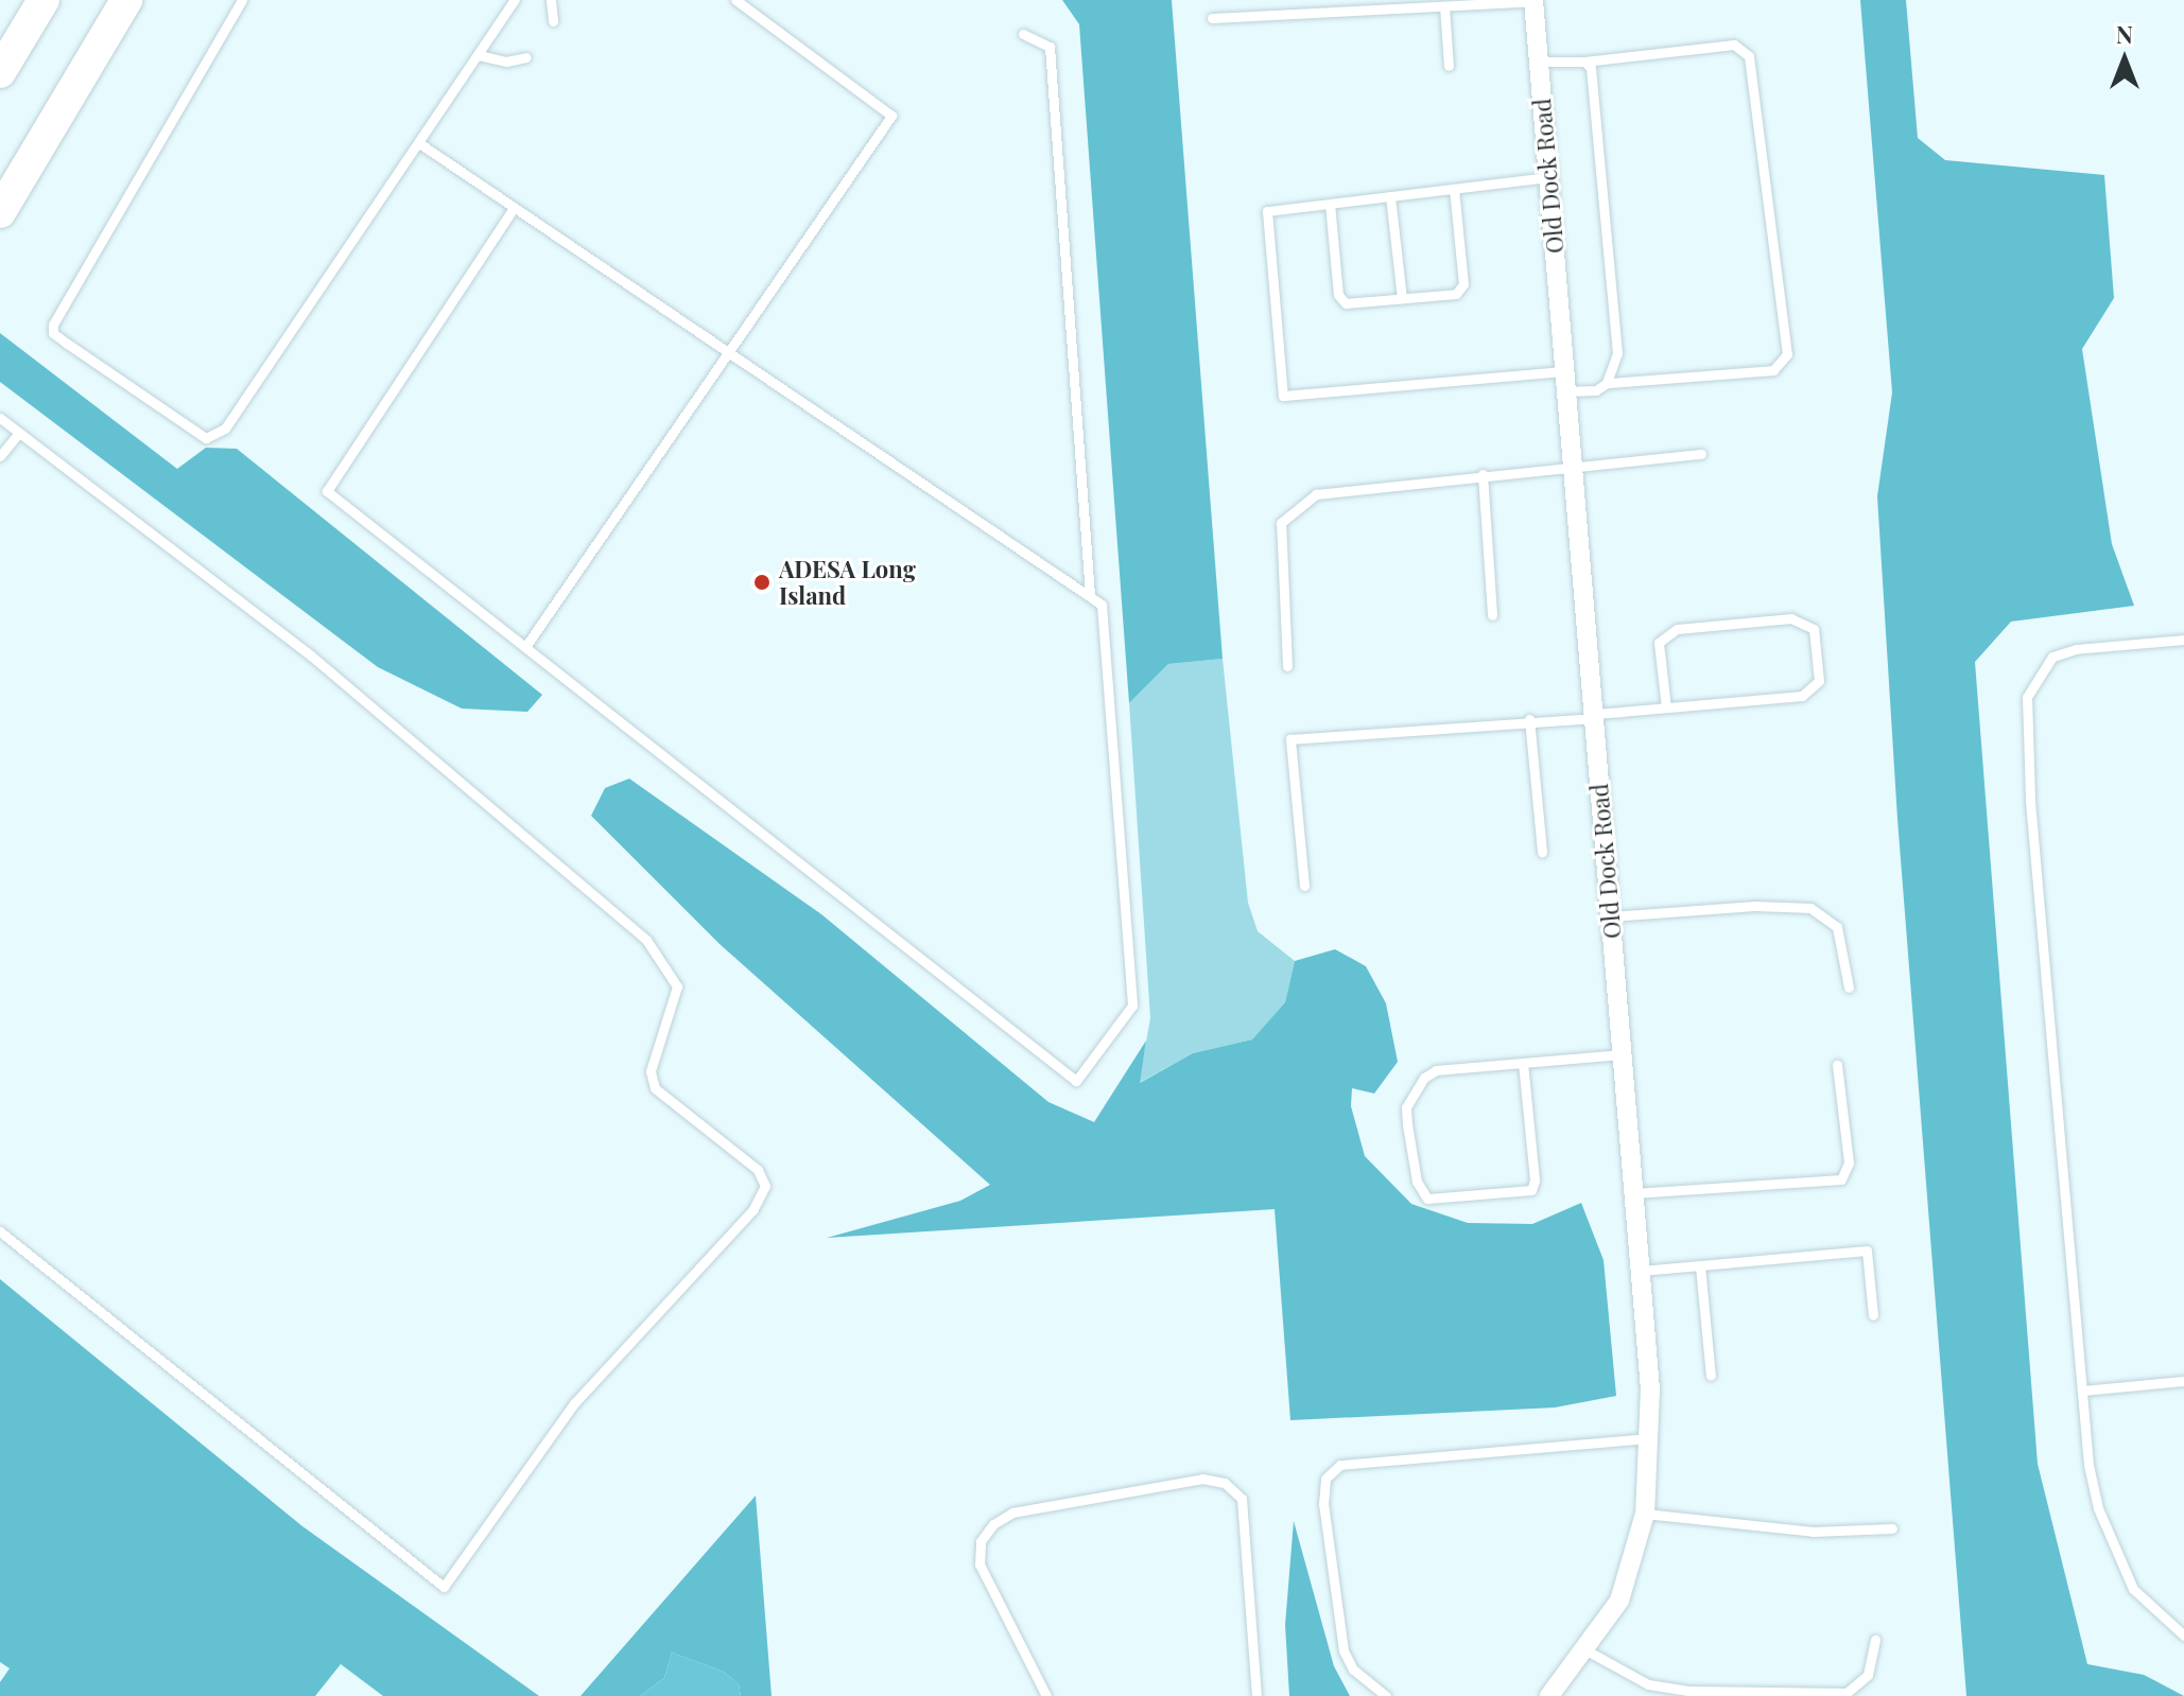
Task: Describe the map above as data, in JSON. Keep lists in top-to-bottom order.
{
  "streets": {
    "street": ["Old Dock Road"]
  },
  "places": ["ADESA Long Island"],
  "north": "top"
}
